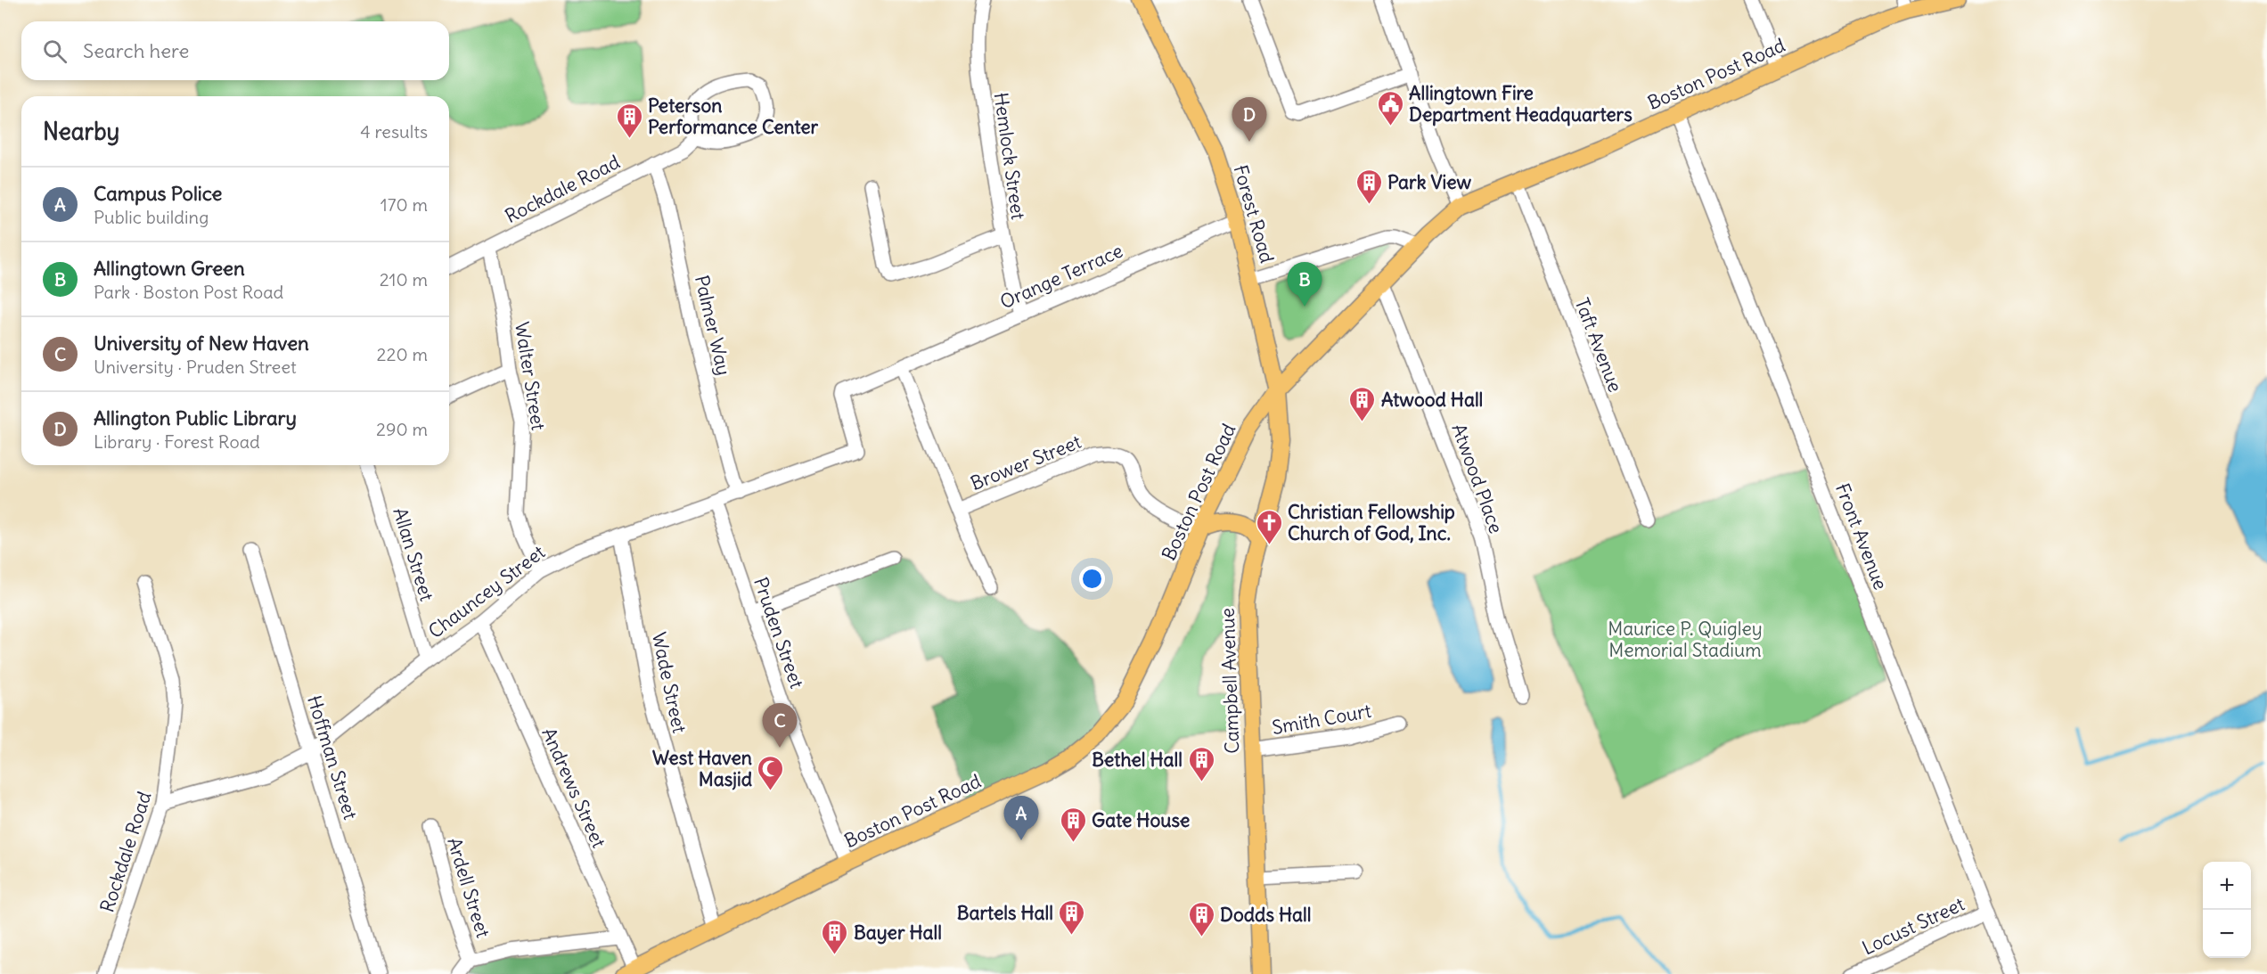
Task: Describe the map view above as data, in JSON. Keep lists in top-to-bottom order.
{
  "streets": {
    "main road": ["Boston Post Road", "Forest Road", "Campbell Avenue"],
    "street": [
      "Hemlock Street",
      "Rockdale Road",
      "Orange Terrace",
      "Palmer Way",
      "Taft Avenue",
      "Walter Street",
      "Brower Street",
      "Atwood Place",
      "Front Avenue",
      "Allan Street",
      "Chauncey Street",
      "Pruden Street",
      "Wade Street",
      "Smith Court",
      "Hoffman Street",
      "Andrews Street",
      "Ardell Street",
      "Locust Street"
    ]
  },
  "crossings": [
    ["Boston Post Road", "Forest Road"],
    ["Boston Post Road", "Taft Avenue"],
    ["Boston Post Road", "Brower Street"],
    ["Boston Post Road", "Atwood Place"],
    ["Boston Post Road", "Front Avenue"],
    ["Boston Post Road", "Pruden Street"],
    ["Boston Post Road", "Campbell Avenue"],
    ["Boston Post Road", "Wade Street"],
    ["Boston Post Road", "Andrews Street"],
    ["Hemlock Street", "Orange Terrace"],
    ["Rockdale Road", "Palmer Way"],
    ["Rockdale Road", "Walter Street"],
    ["Rockdale Road", "Chauncey Street"],
    ["Forest Road", "Orange Terrace"],
    ["Forest Road", "Campbell Avenue"],
    ["Orange Terrace", "Chauncey Street"],
    ["Palmer Way", "Chauncey Street"],
    ["Walter Street", "Chauncey Street"],
    ["Front Avenue", "Locust Street"],
    ["Allan Street", "Chauncey Street"],
    ["Chauncey Street", "Pruden Street"],
    ["Chauncey Street", "Wade Street"],
    ["Chauncey Street", "Hoffman Street"],
    ["Chauncey Street", "Andrews Street"],
    ["Campbell Avenue", "Smith Court"]
  ],
  "parks": ["Maurice P. Quigley Memorial Stadium"],
  "places": {
    "public building": ["Allingtown Fire Department Headquarters"],
    "building": [
      "Peterson Performance Center",
      "Park View",
      "Atwood Hall",
      "Bethel Hall",
      "Gate House",
      "Bartels Hall",
      "Dodds Hall",
      "Bayer Hall"
    ],
    "church": ["Christian Fellowship Church of God, Inc."],
    "mosque": ["West Haven Masjid"]
  },
  "page": {
    "search": "Search here",
    "heading": ["Nearby", "4 results"],
    "pins": [
      "D",
      "B",
      "C",
      "A"
    ],
    "list": [
      {
        "mark": "A",
        "name": "Campus Police",
        "note": "Public building",
        "value": "170 m"
      },
      {
        "mark": "B",
        "name": "Allingtown Green",
        "note": "Park · Boston Post Road",
        "value": "210 m"
      },
      {
        "mark": "C",
        "name": "University of New Haven",
        "note": "University · Pruden Street",
        "value": "220 m"
      },
      {
        "mark": "D",
        "name": "Allington Public Library",
        "note": "Library · Forest Road",
        "value": "290 m"
      }
    ],
    "map_buttons": ["+", "−"]
  }
}
